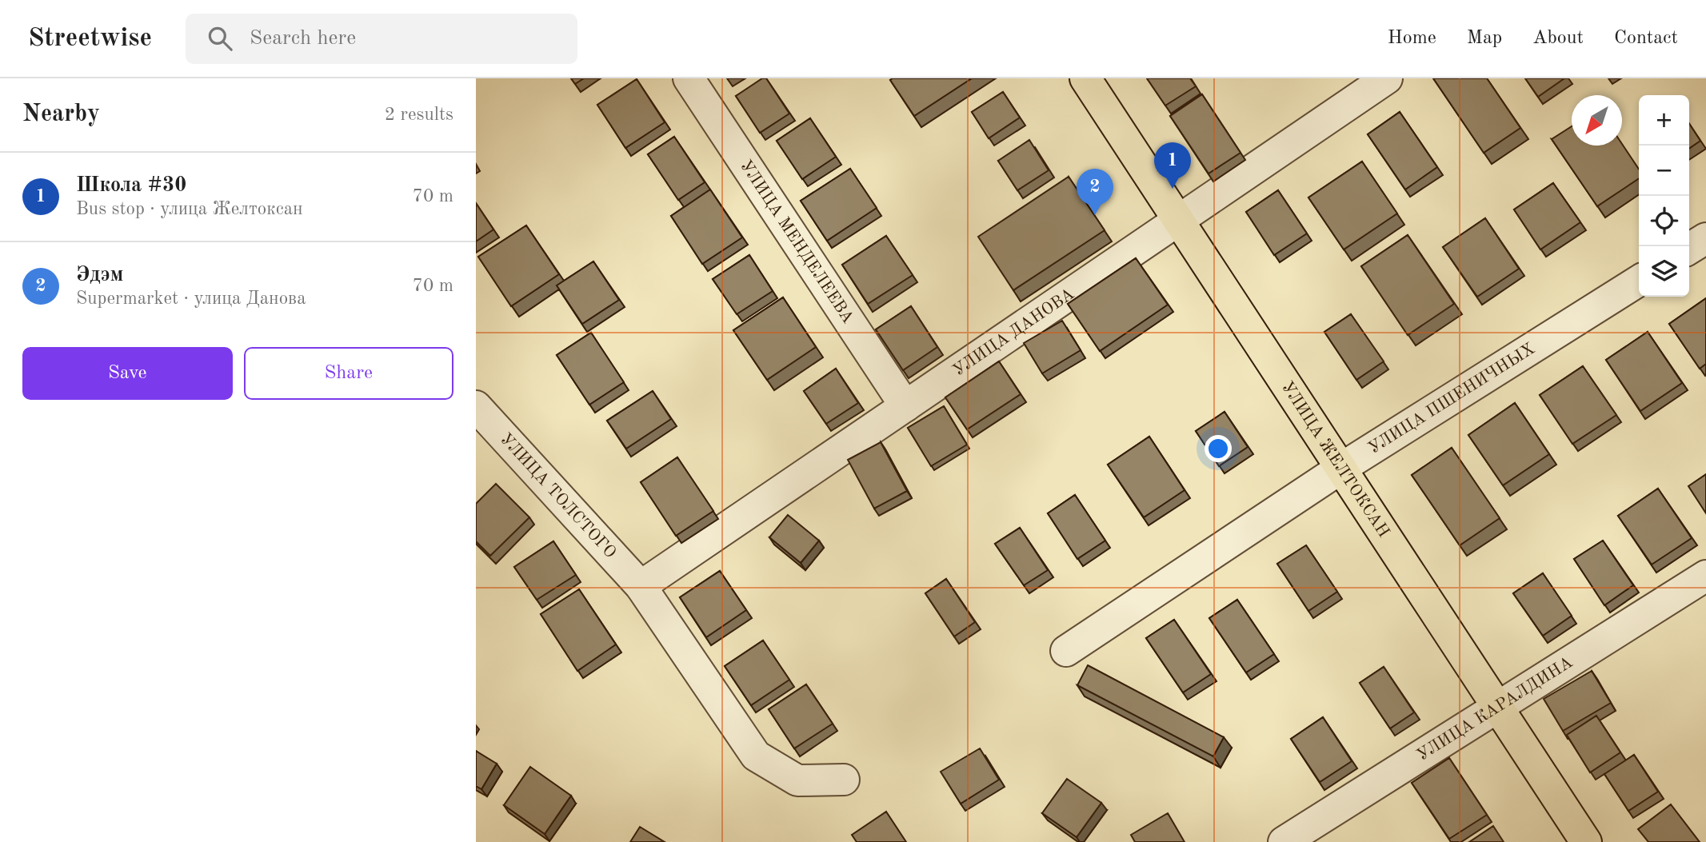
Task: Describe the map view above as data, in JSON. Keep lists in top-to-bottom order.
{
  "streets": {
    "main road": ["УЛИЦА ЖЕЛТОКСАН"],
    "street": [
      "УЛИЦА МЕНДЕЛЕЕВА",
      "УЛИЦА ДАНОВА",
      "УЛИЦА ПШЕНИЧНЫХ",
      "УЛИЦА ТОЛСТОГО",
      "УЛИЦА КАРАЛДИНА"
    ]
  },
  "crossings": [
    ["УЛИЦА МЕНДЕЛЕЕВА", "УЛИЦА ДАНОВА"],
    ["УЛИЦА ДАНОВА", "УЛИЦА ЖЕЛТОКСАН"],
    ["УЛИЦА ДАНОВА", "УЛИЦА ТОЛСТОГО"],
    ["УЛИЦА ПШЕНИЧНЫХ", "УЛИЦА ЖЕЛТОКСАН"],
    ["УЛИЦА ЖЕЛТОКСАН", "УЛИЦА КАРАЛДИНА"]
  ],
  "north": "bottom left",
  "page": {
    "header": "Streetwise",
    "search": "Search here",
    "nav": [
      "Home",
      "Map",
      "About",
      "Contact"
    ],
    "heading": ["Nearby", "2 results"],
    "map_buttons": ["+", "−"],
    "pins": ["1", "2"],
    "list": [
      {
        "mark": "1",
        "name": "Школа #30",
        "note": "Bus stop · улица Желтоксан",
        "value": "70 m"
      },
      {
        "mark": "2",
        "name": "Эдэм",
        "note": "Supermarket · улица Данова",
        "value": "70 m"
      }
    ],
    "buttons": ["Save", "Share"]
  }
}
